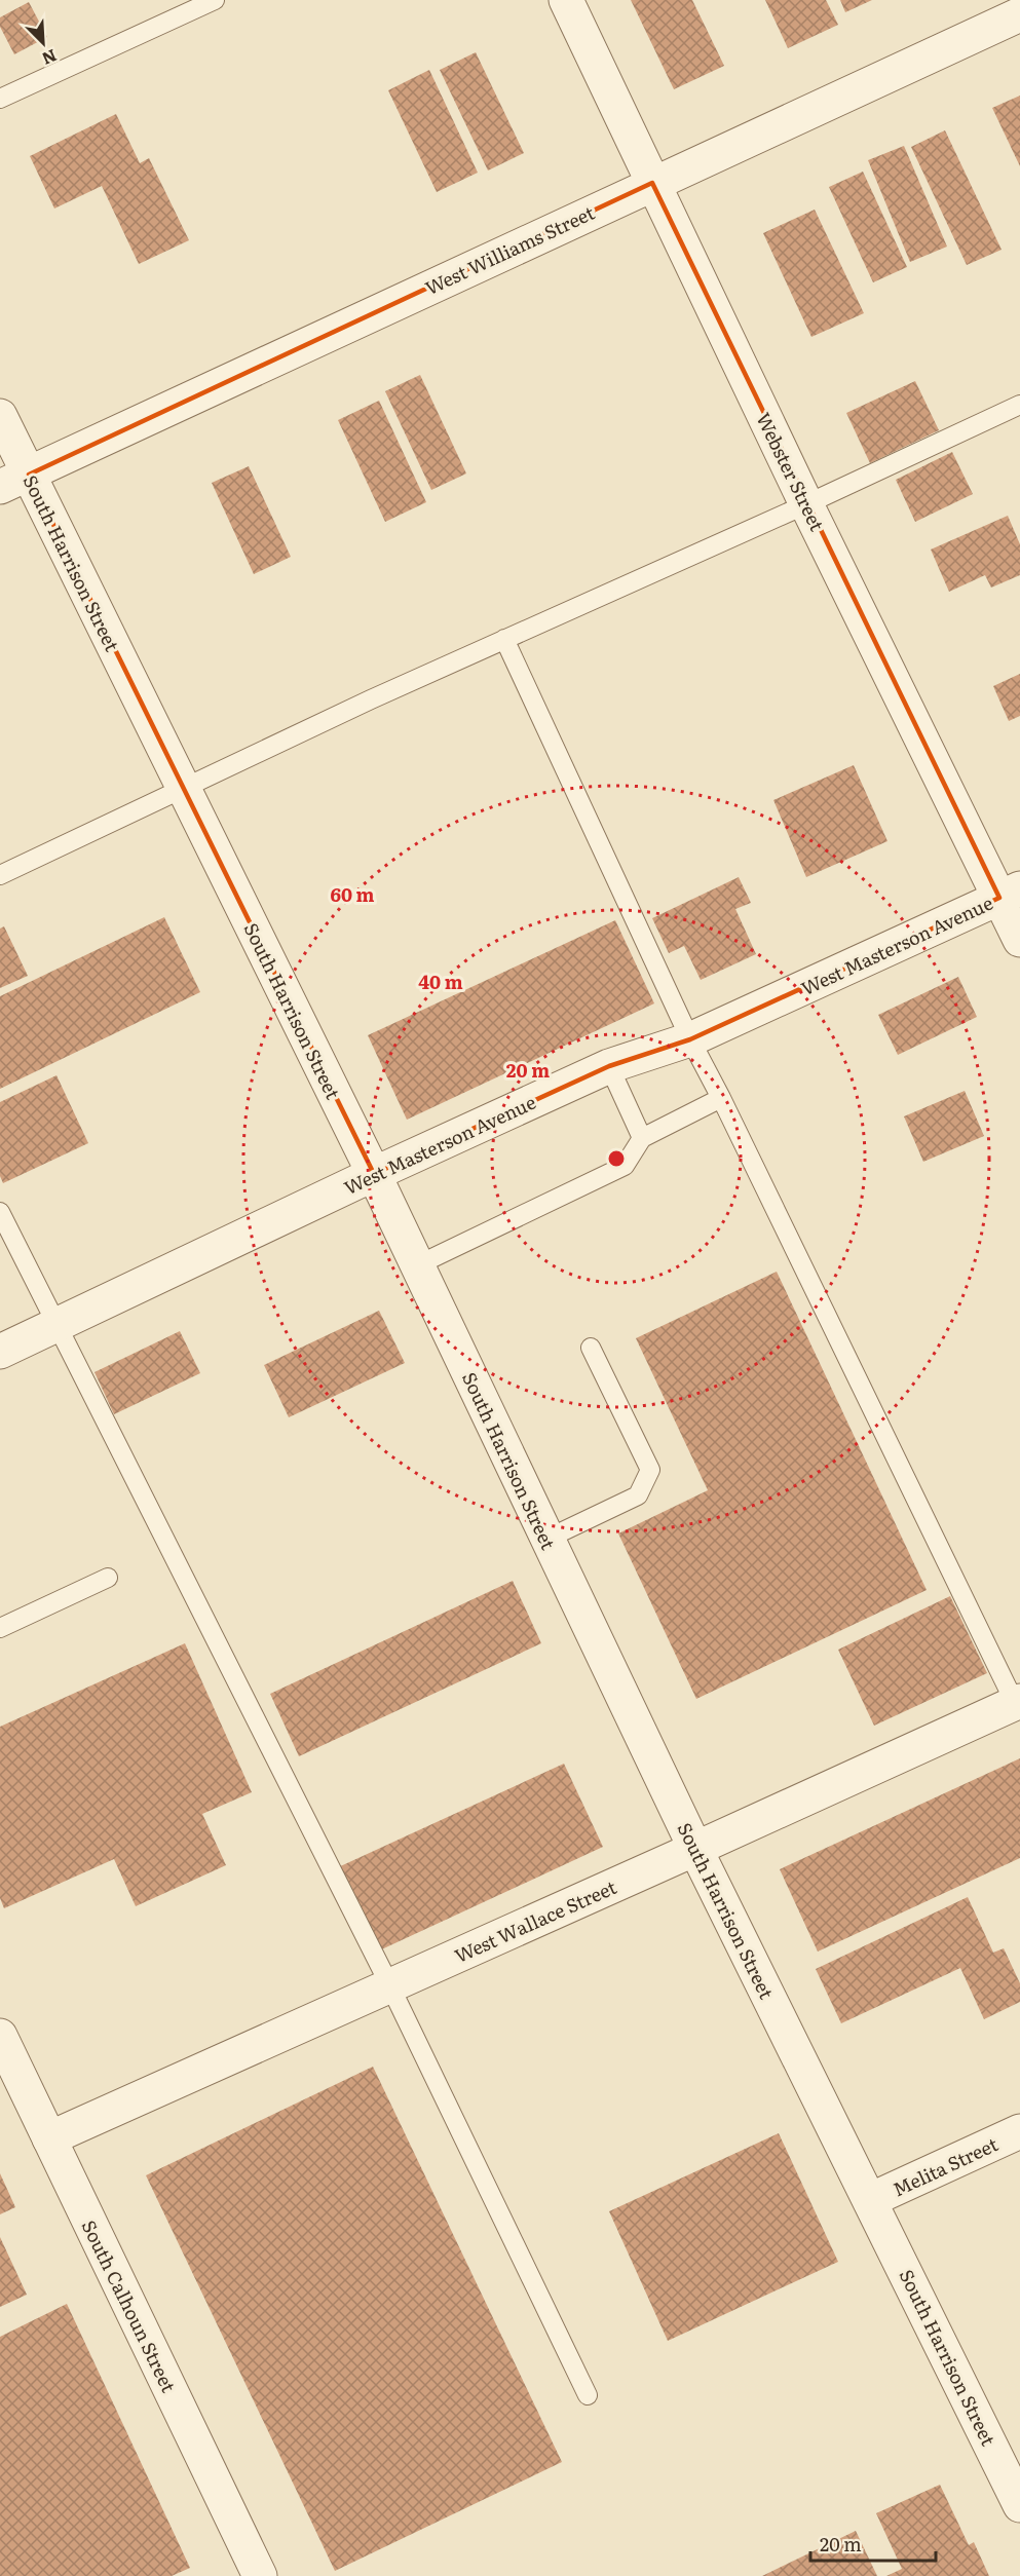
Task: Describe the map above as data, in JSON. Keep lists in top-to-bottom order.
{
  "streets": {
    "street": [
      "West Williams Street",
      "Webster Street",
      "South Harrison Street",
      "West Masterson Avenue",
      "West Wallace Street",
      "Melita Street",
      "South Calhoun Street"
    ]
  },
  "crossings": [
    ["West Williams Street", "Webster Street"],
    ["West Williams Street", "South Harrison Street"],
    ["Webster Street", "West Masterson Avenue"],
    ["South Harrison Street", "West Masterson Avenue"],
    ["South Harrison Street", "West Wallace Street"],
    ["South Harrison Street", "Melita Street"],
    ["West Wallace Street", "South Calhoun Street"]
  ],
  "scale_bar": "20 m",
  "north": "bottom right",
  "rings": ["60 m", "40 m", "20 m"]
}
